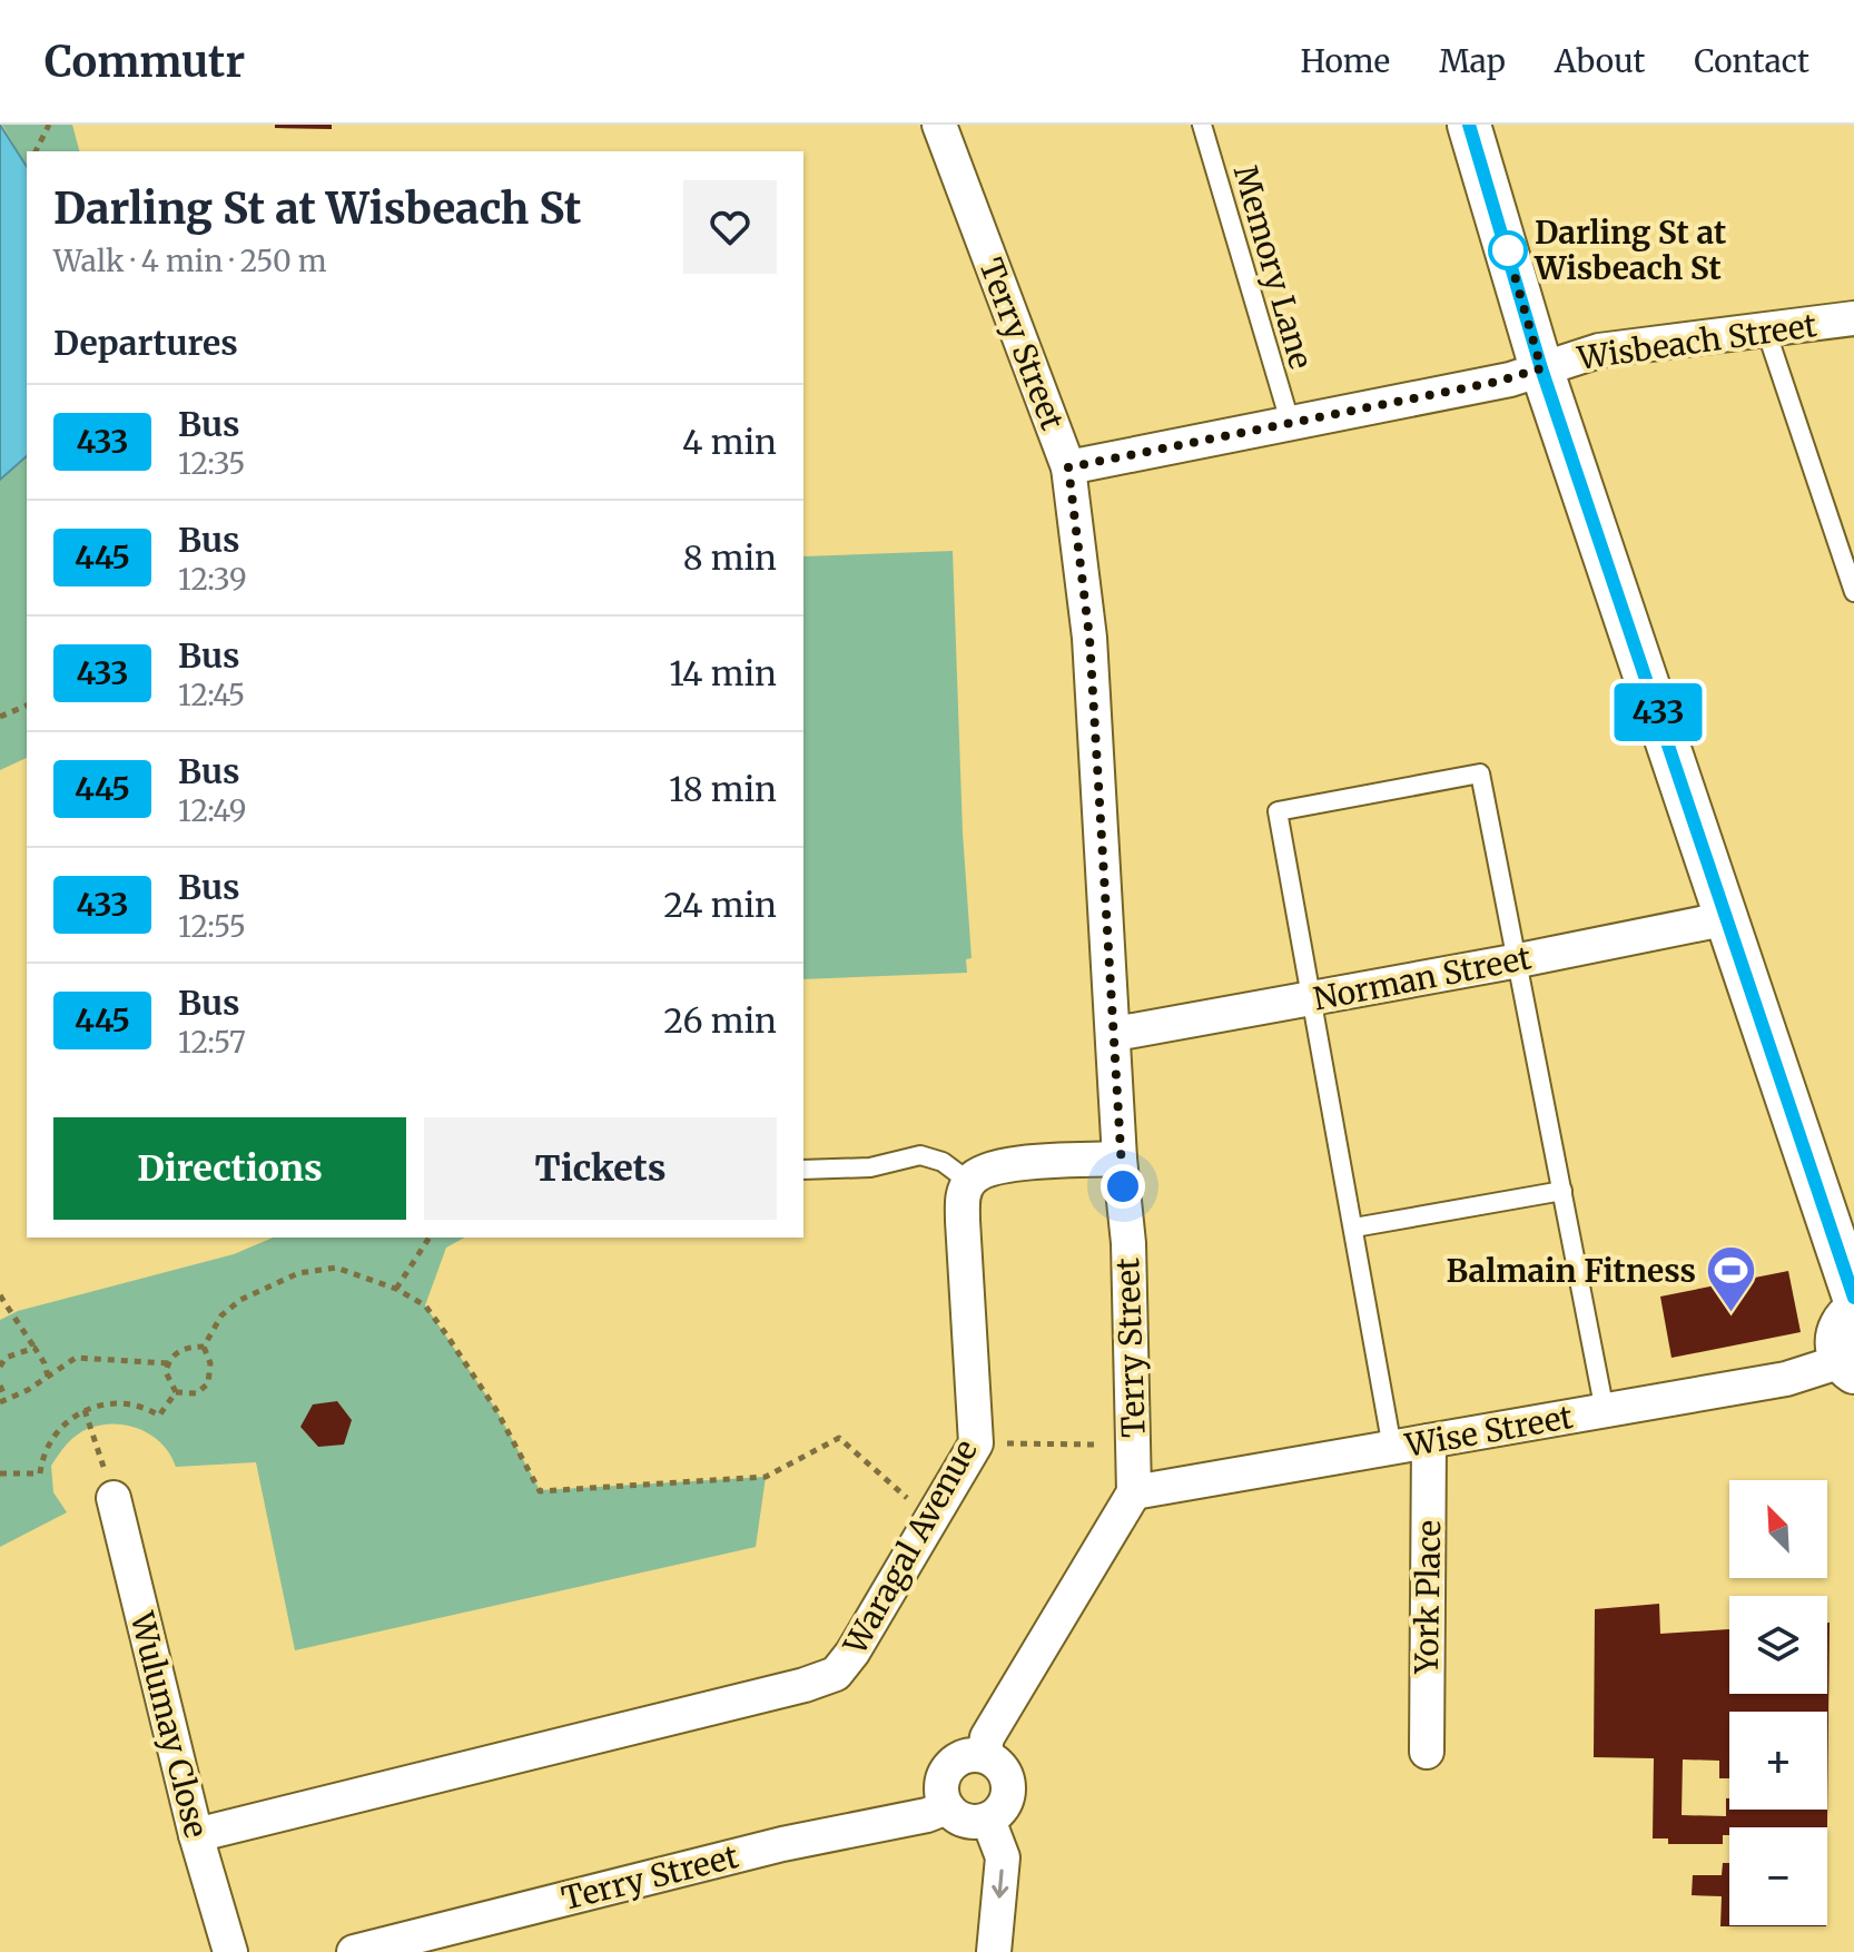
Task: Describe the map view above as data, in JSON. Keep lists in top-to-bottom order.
{
  "streets": {
    "street": [
      "Wisbeach Street",
      "Terry Street",
      "Norman Street",
      "Wise Street",
      "Waragal Avenue",
      "York Place",
      "Wulumay Close"
    ],
    "lane": ["Memory Lane"]
  },
  "crossings": [
    ["Memory Lane", "Wisbeach Street"],
    ["Wisbeach Street", "Terry Street"],
    ["Terry Street", "Norman Street"],
    ["Terry Street", "Wise Street"],
    ["Wise Street", "York Place"],
    ["Waragal Avenue", "Wulumay Close"]
  ],
  "places": {
    "other": ["Darling St at Wisbeach St"],
    "sports": ["Balmain Fitness"]
  },
  "lines": ["bus line 433"],
  "north": "top left",
  "page": {
    "header": "Commutr",
    "nav": [
      "Home",
      "Map",
      "About",
      "Contact"
    ],
    "on_map": "433",
    "heading": [
      ["Darling St at Wisbeach St", "Walk · 4 min · 250 m"],
      "Departures"
    ],
    "list": [
      {
        "mark": "433",
        "name": "Bus",
        "note": "12:35",
        "value": "4 min"
      },
      {
        "mark": "445",
        "name": "Bus",
        "note": "12:39",
        "value": "8 min"
      },
      {
        "mark": "433",
        "name": "Bus",
        "note": "12:45",
        "value": "14 min"
      },
      {
        "mark": "445",
        "name": "Bus",
        "note": "12:49",
        "value": "18 min"
      },
      {
        "mark": "433",
        "name": "Bus",
        "note": "12:55",
        "value": "24 min"
      },
      {
        "mark": "445",
        "name": "Bus",
        "note": "12:57",
        "value": "26 min"
      }
    ],
    "buttons": ["Directions", "Tickets"],
    "map_buttons": ["+", "−"]
  }
}
